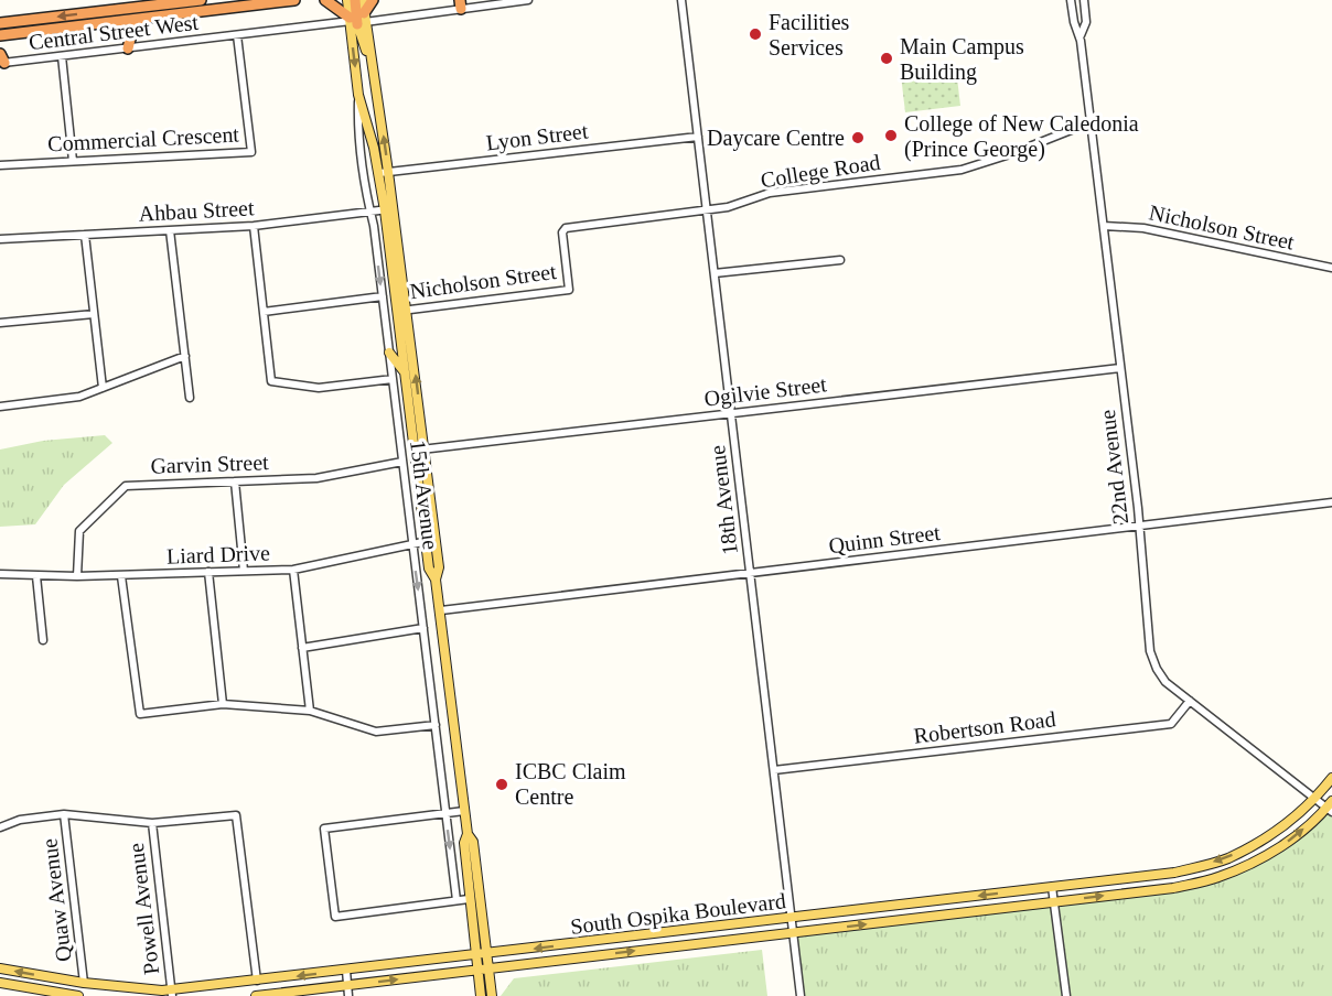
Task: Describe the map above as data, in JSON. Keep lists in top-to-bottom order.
{
  "streets": {
    "main road": ["15th Avenue", "South Ospika Boulevard"],
    "street": [
      "Central Street West",
      "Lyon Street",
      "Commercial Crescent",
      "College Road",
      "Ahbau Street",
      "Nicholson Street",
      "Ogilvie Street",
      "Garvin Street",
      "22nd Avenue",
      "18th Avenue",
      "Quinn Street",
      "Liard Drive",
      "Robertson Road",
      "Quaw Avenue",
      "Powell Avenue"
    ]
  },
  "crossings": [
    ["Central Street West", "Commercial Crescent"],
    ["Central Street West", "15th Avenue"],
    ["Lyon Street", "15th Avenue"],
    ["Lyon Street", "18th Avenue"],
    ["College Road", "Nicholson Street"],
    ["College Road", "22nd Avenue"],
    ["College Road", "18th Avenue"],
    ["Ahbau Street", "15th Avenue"],
    ["Nicholson Street", "22nd Avenue"],
    ["Nicholson Street", "15th Avenue"],
    ["Nicholson Street", "18th Avenue"],
    ["Ogilvie Street", "22nd Avenue"],
    ["Ogilvie Street", "15th Avenue"],
    ["Ogilvie Street", "18th Avenue"],
    ["Garvin Street", "15th Avenue"],
    ["Garvin Street", "Liard Drive"],
    ["22nd Avenue", "Quinn Street"],
    ["22nd Avenue", "Robertson Road"],
    ["22nd Avenue", "South Ospika Boulevard"],
    ["15th Avenue", "Quinn Street"],
    ["15th Avenue", "Liard Drive"],
    ["15th Avenue", "South Ospika Boulevard"],
    ["18th Avenue", "Quinn Street"],
    ["18th Avenue", "Robertson Road"],
    ["18th Avenue", "South Ospika Boulevard"],
    ["Quaw Avenue", "South Ospika Boulevard"],
    ["Powell Avenue", "South Ospika Boulevard"]
  ],
  "places": [
    "Facilities Services",
    "Main Campus Building",
    "College of New Caledonia (Prince George)",
    "Daycare Centre",
    "ICBC Claim Centre"
  ]
}
